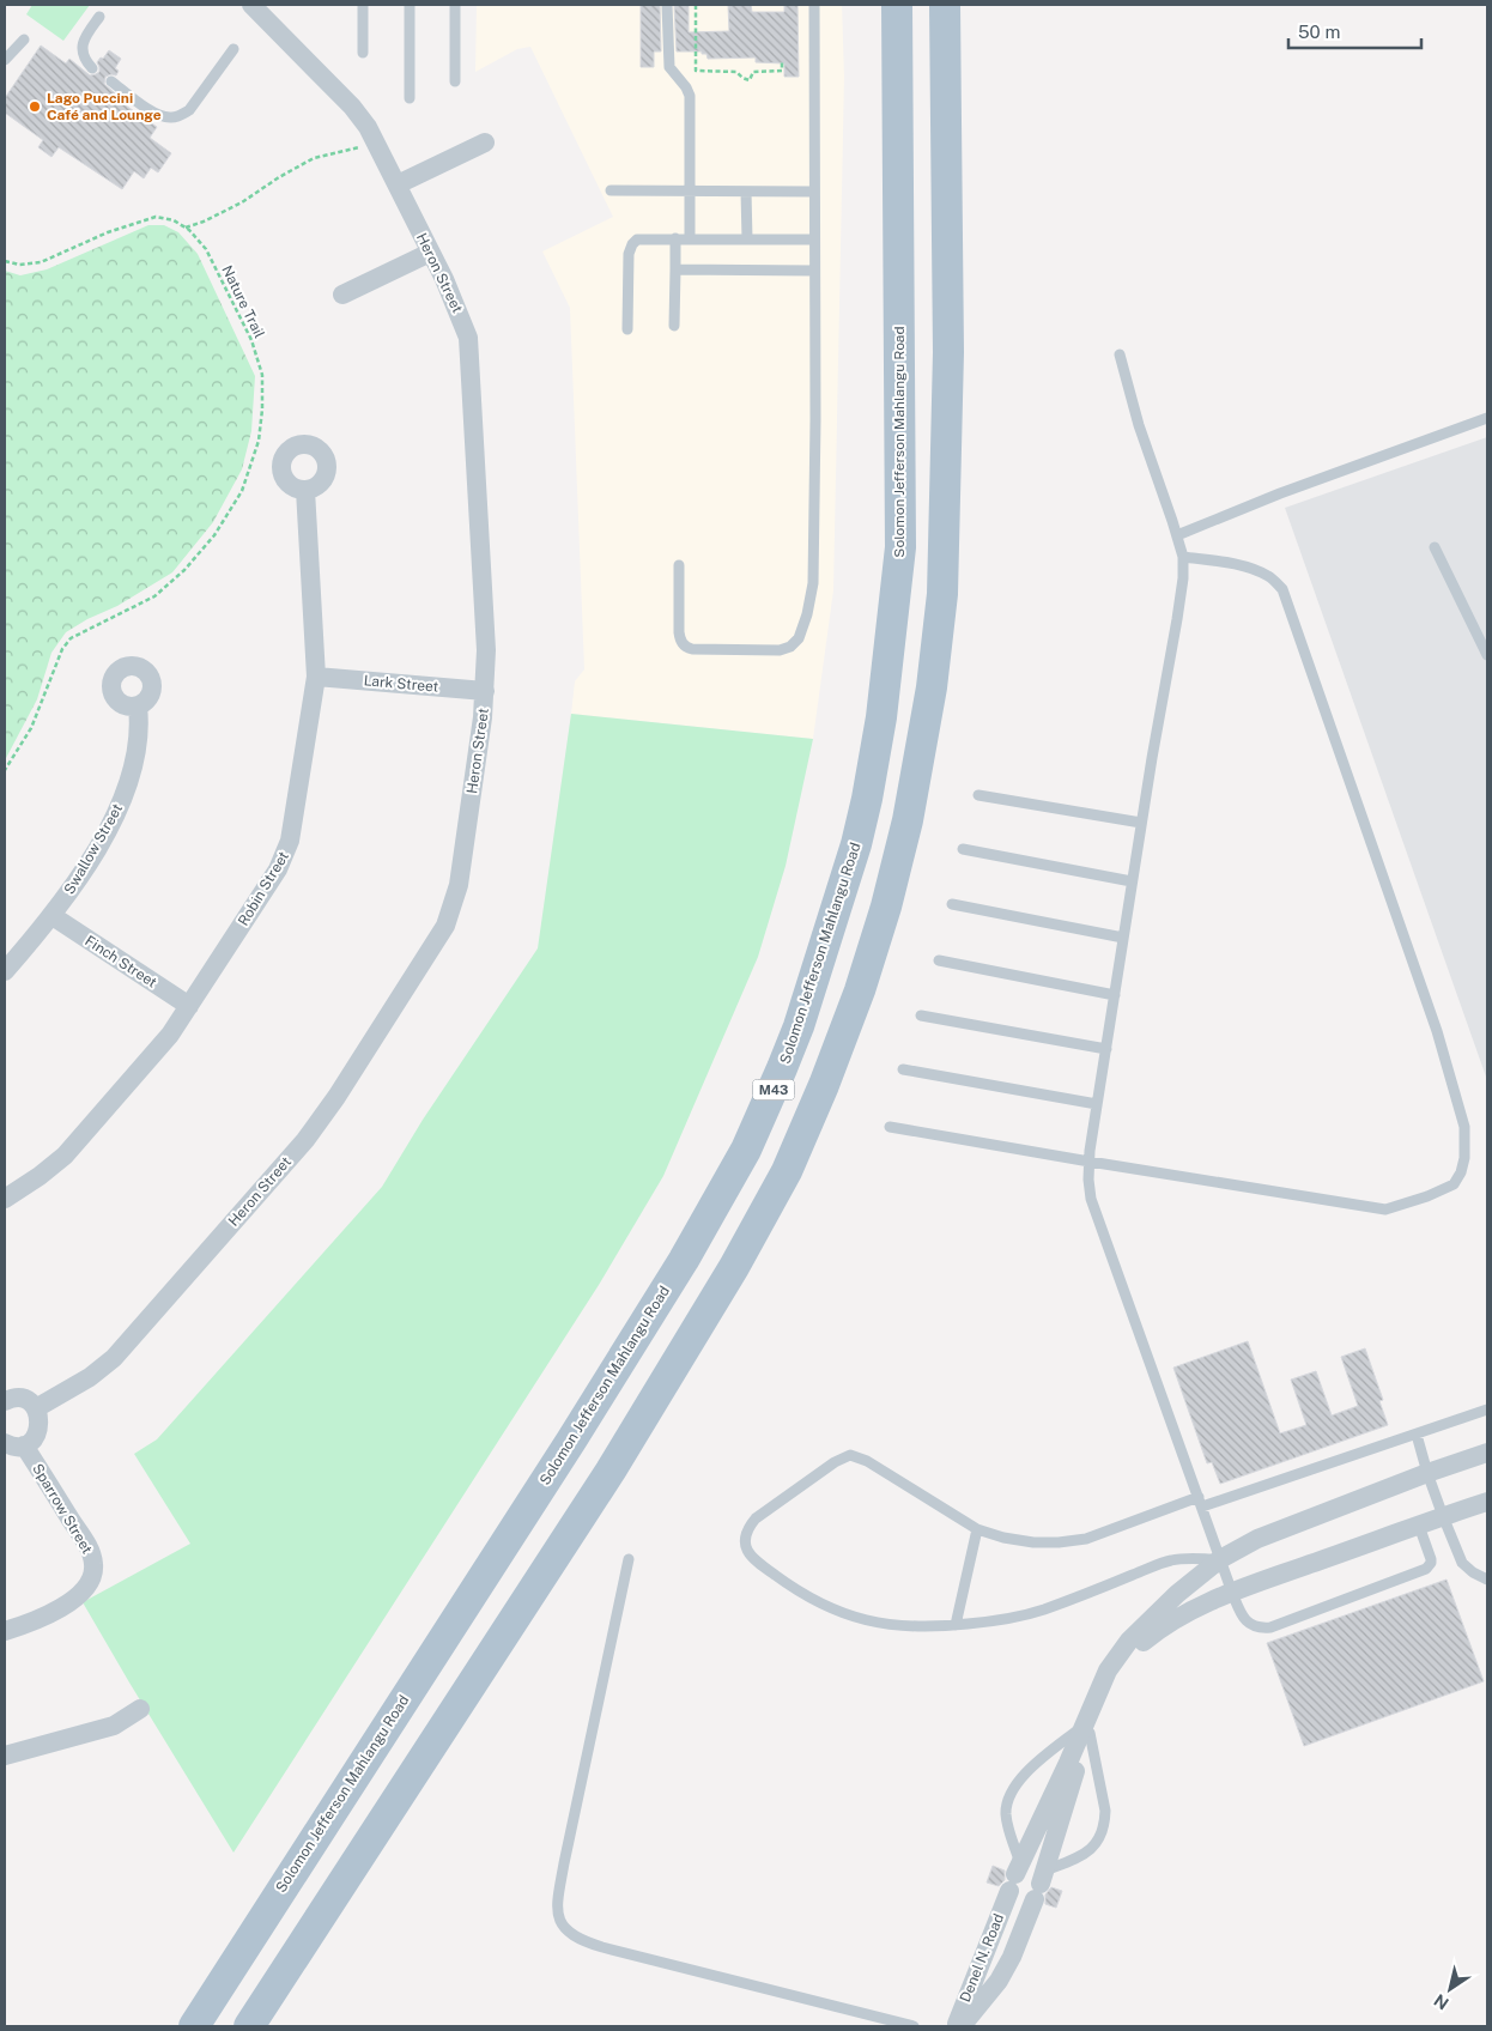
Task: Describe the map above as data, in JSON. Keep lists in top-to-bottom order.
{
  "streets": {
    "main road": ["Solomon Jefferson Mahlangu Road", "M43"],
    "street": [
      "Heron Street",
      "Lark Street",
      "Swallow Street",
      "Robin Street",
      "Finch Street",
      "Sparrow Street",
      "Denel N. Road"
    ],
    "path": ["Nature Trail"]
  },
  "crossings": [
    ["Heron Street", "Lark Street"],
    ["Lark Street", "Robin Street"],
    ["Swallow Street", "Finch Street"],
    ["Robin Street", "Finch Street"]
  ],
  "places": ["Lago Puccini Café and Lounge"],
  "scale_bar": "50 m",
  "north": "bottom left"
}
